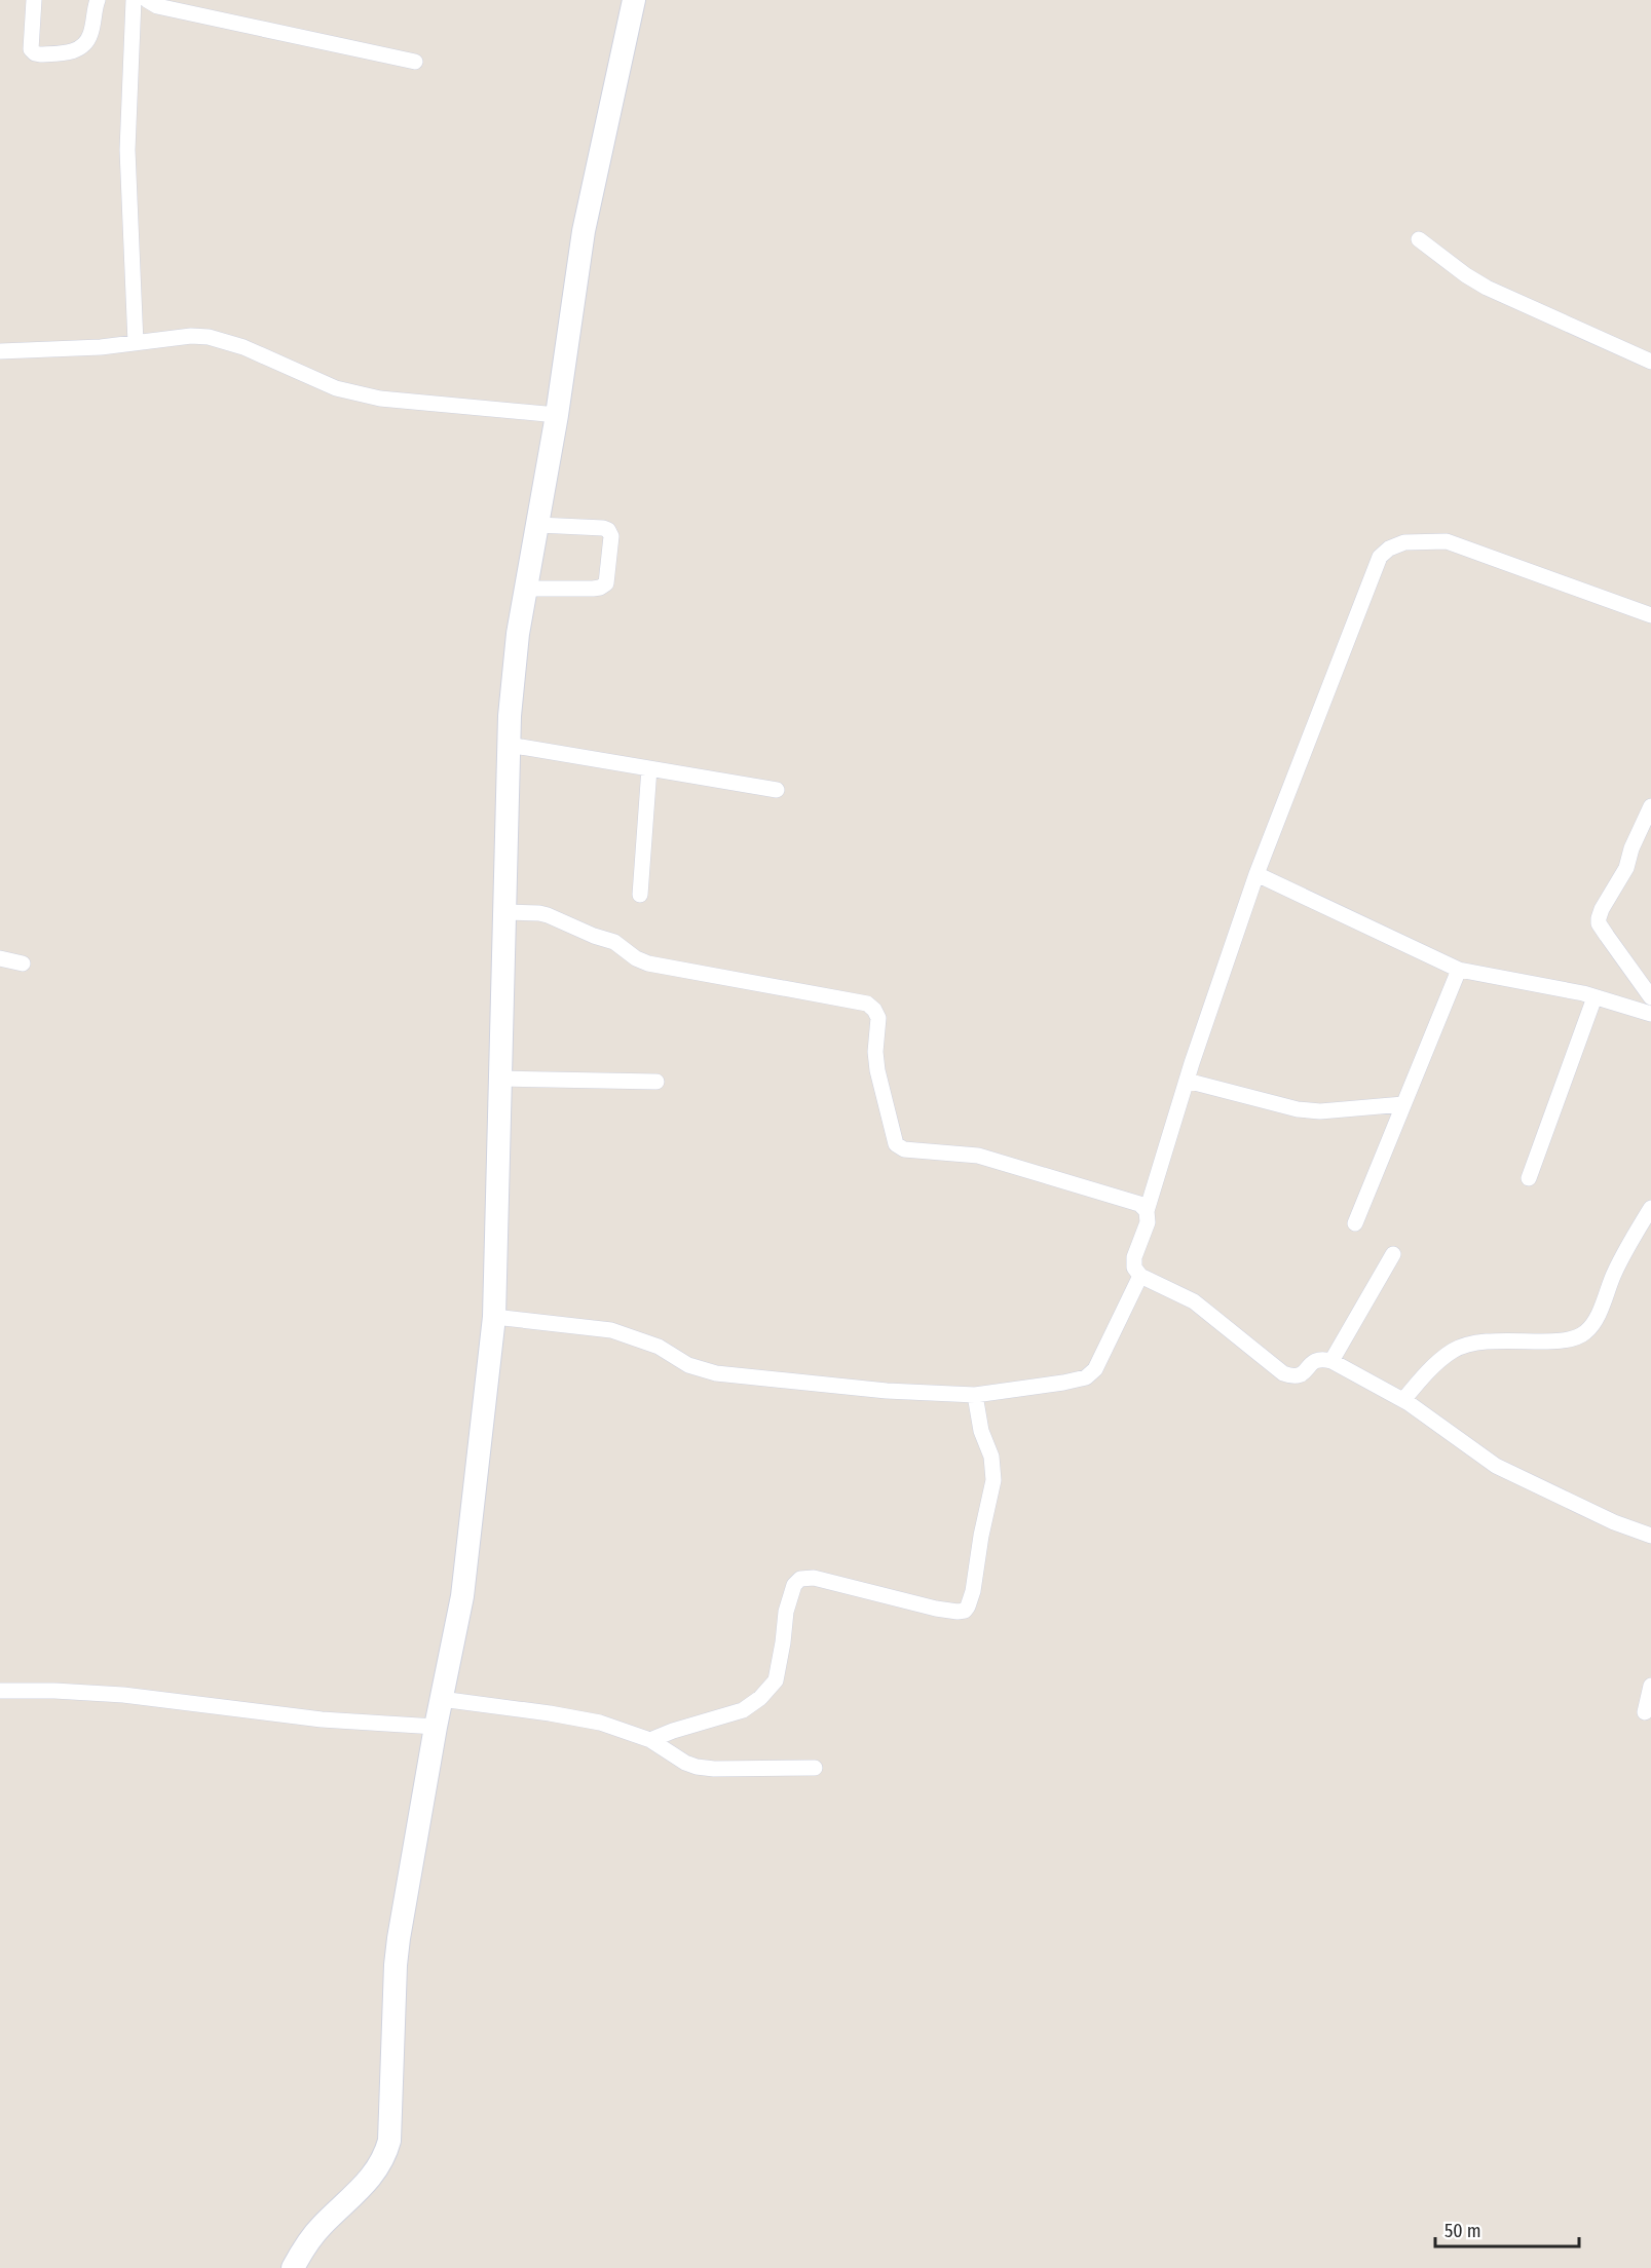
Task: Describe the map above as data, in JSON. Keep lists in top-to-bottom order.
{
  "scale_bar": "50 m"
}
